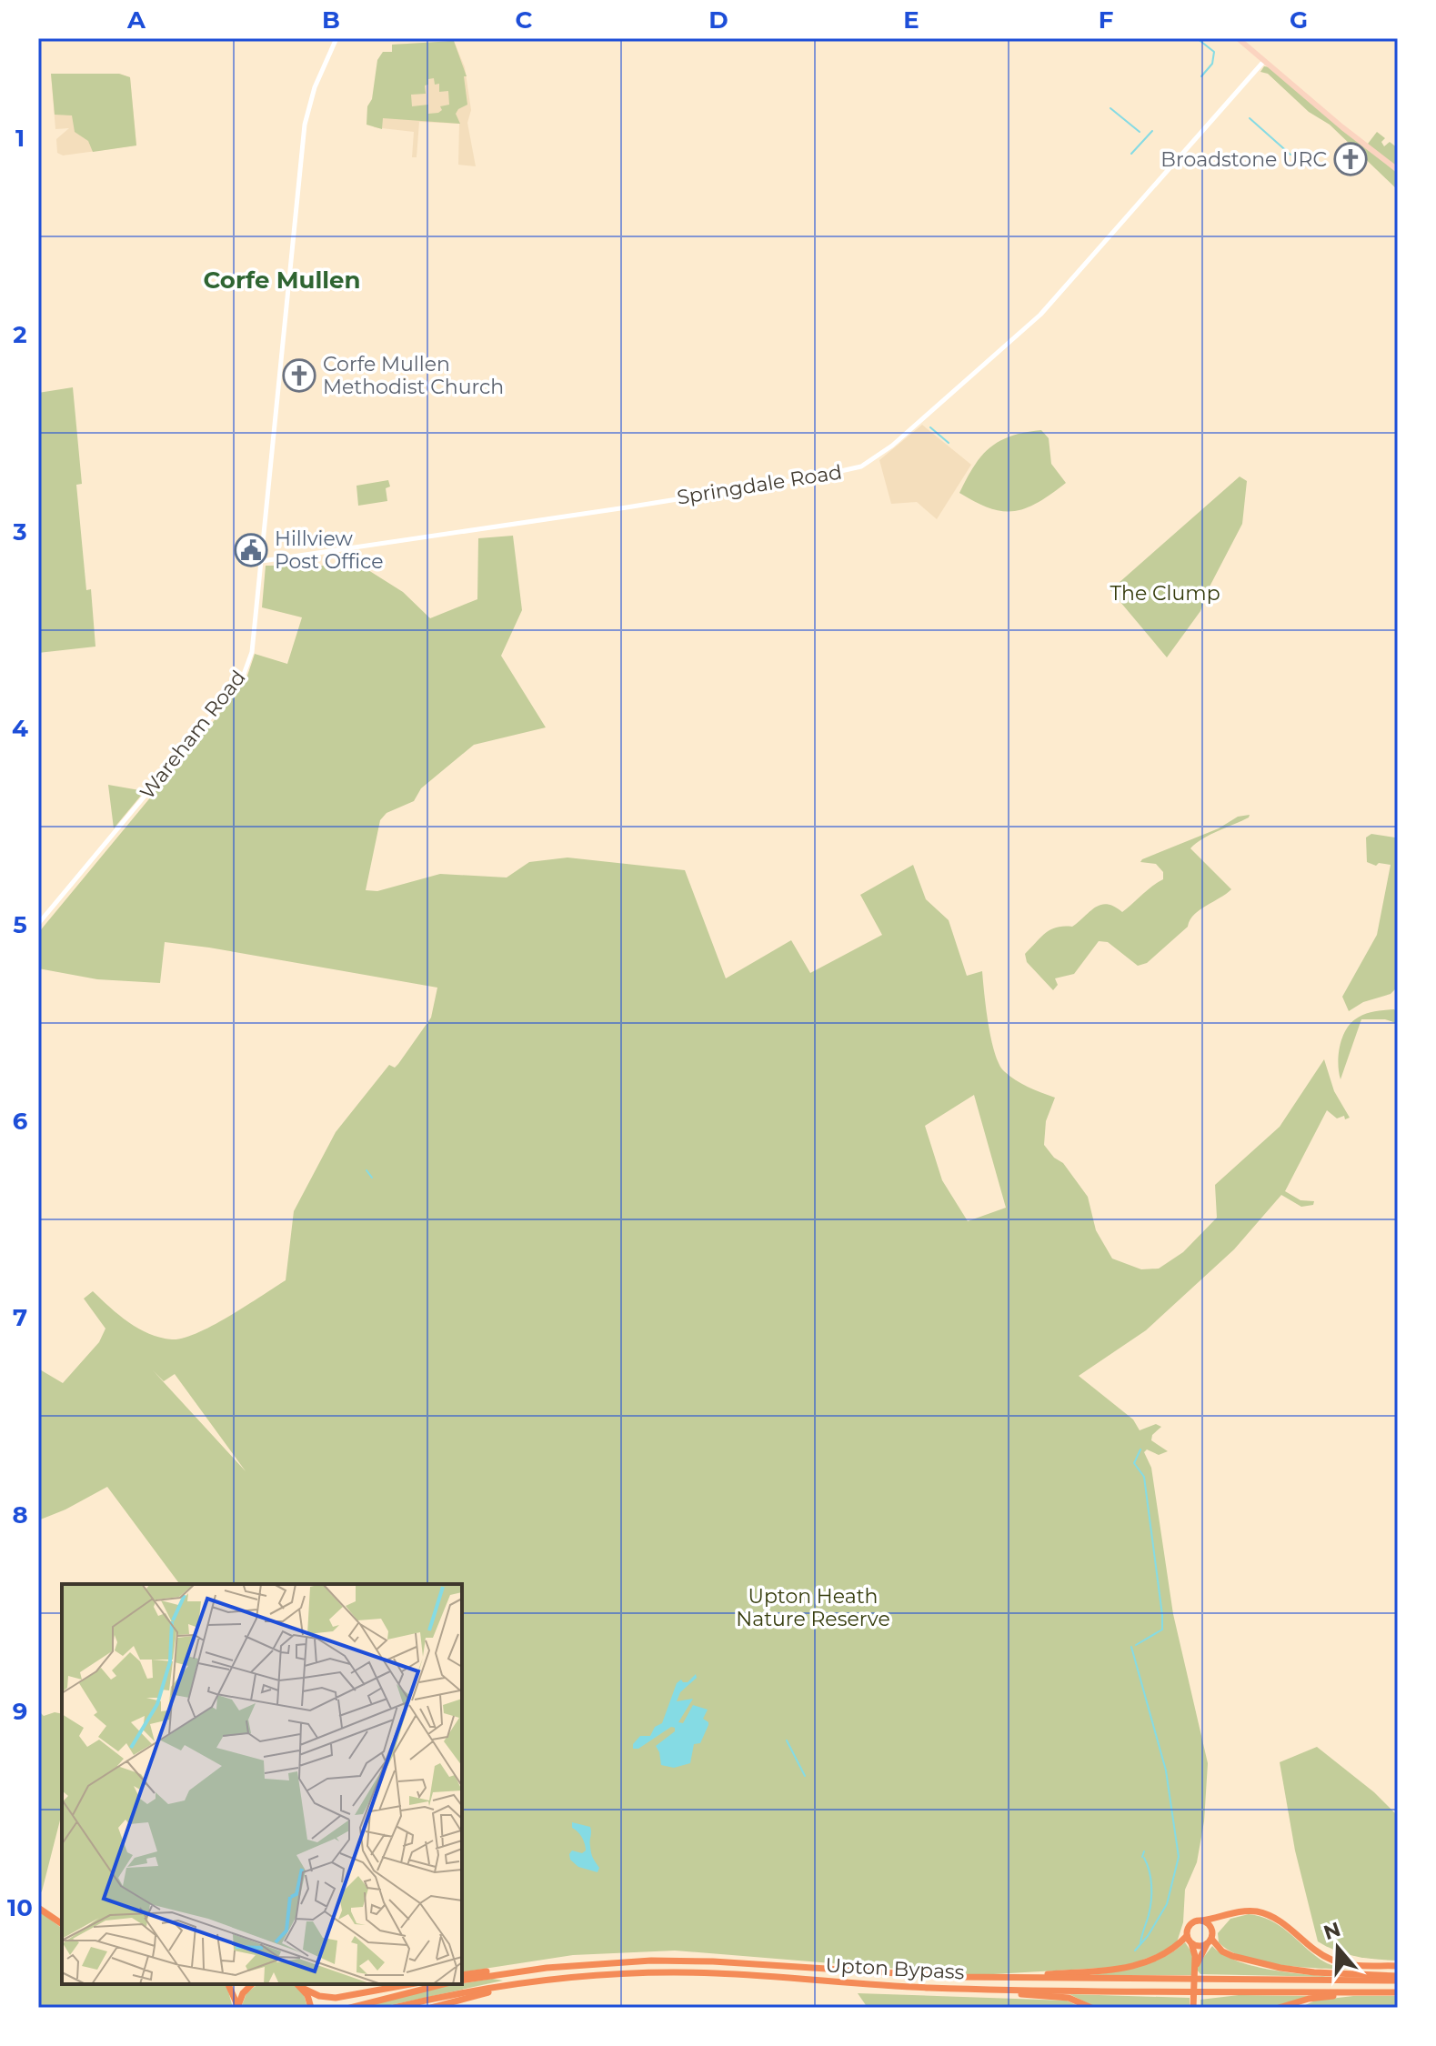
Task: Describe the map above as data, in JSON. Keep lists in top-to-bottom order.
{
  "streets": {
    "highway": ["Upton Bypass"],
    "street": ["Springdale Road", "Wareham Road"]
  },
  "crossings": [
    ["Springdale Road", "Wareham Road"]
  ],
  "districts": ["Corfe Mullen"],
  "parks": ["The Clump", "Upton Heath Nature Reserve"],
  "places": {
    "church": ["Broadstone URC", "Corfe Mullen Methodist Church"],
    "public building": ["Hillview Post Office"]
  },
  "north": "top",
  "grid": {
    "columns": [
      "A",
      "B",
      "C",
      "D",
      "E",
      "F",
      "G"
    ],
    "rows": [
      "1",
      "2",
      "3",
      "4",
      "5",
      "6",
      "7",
      "8",
      "9",
      "10"
    ]
  }
}
